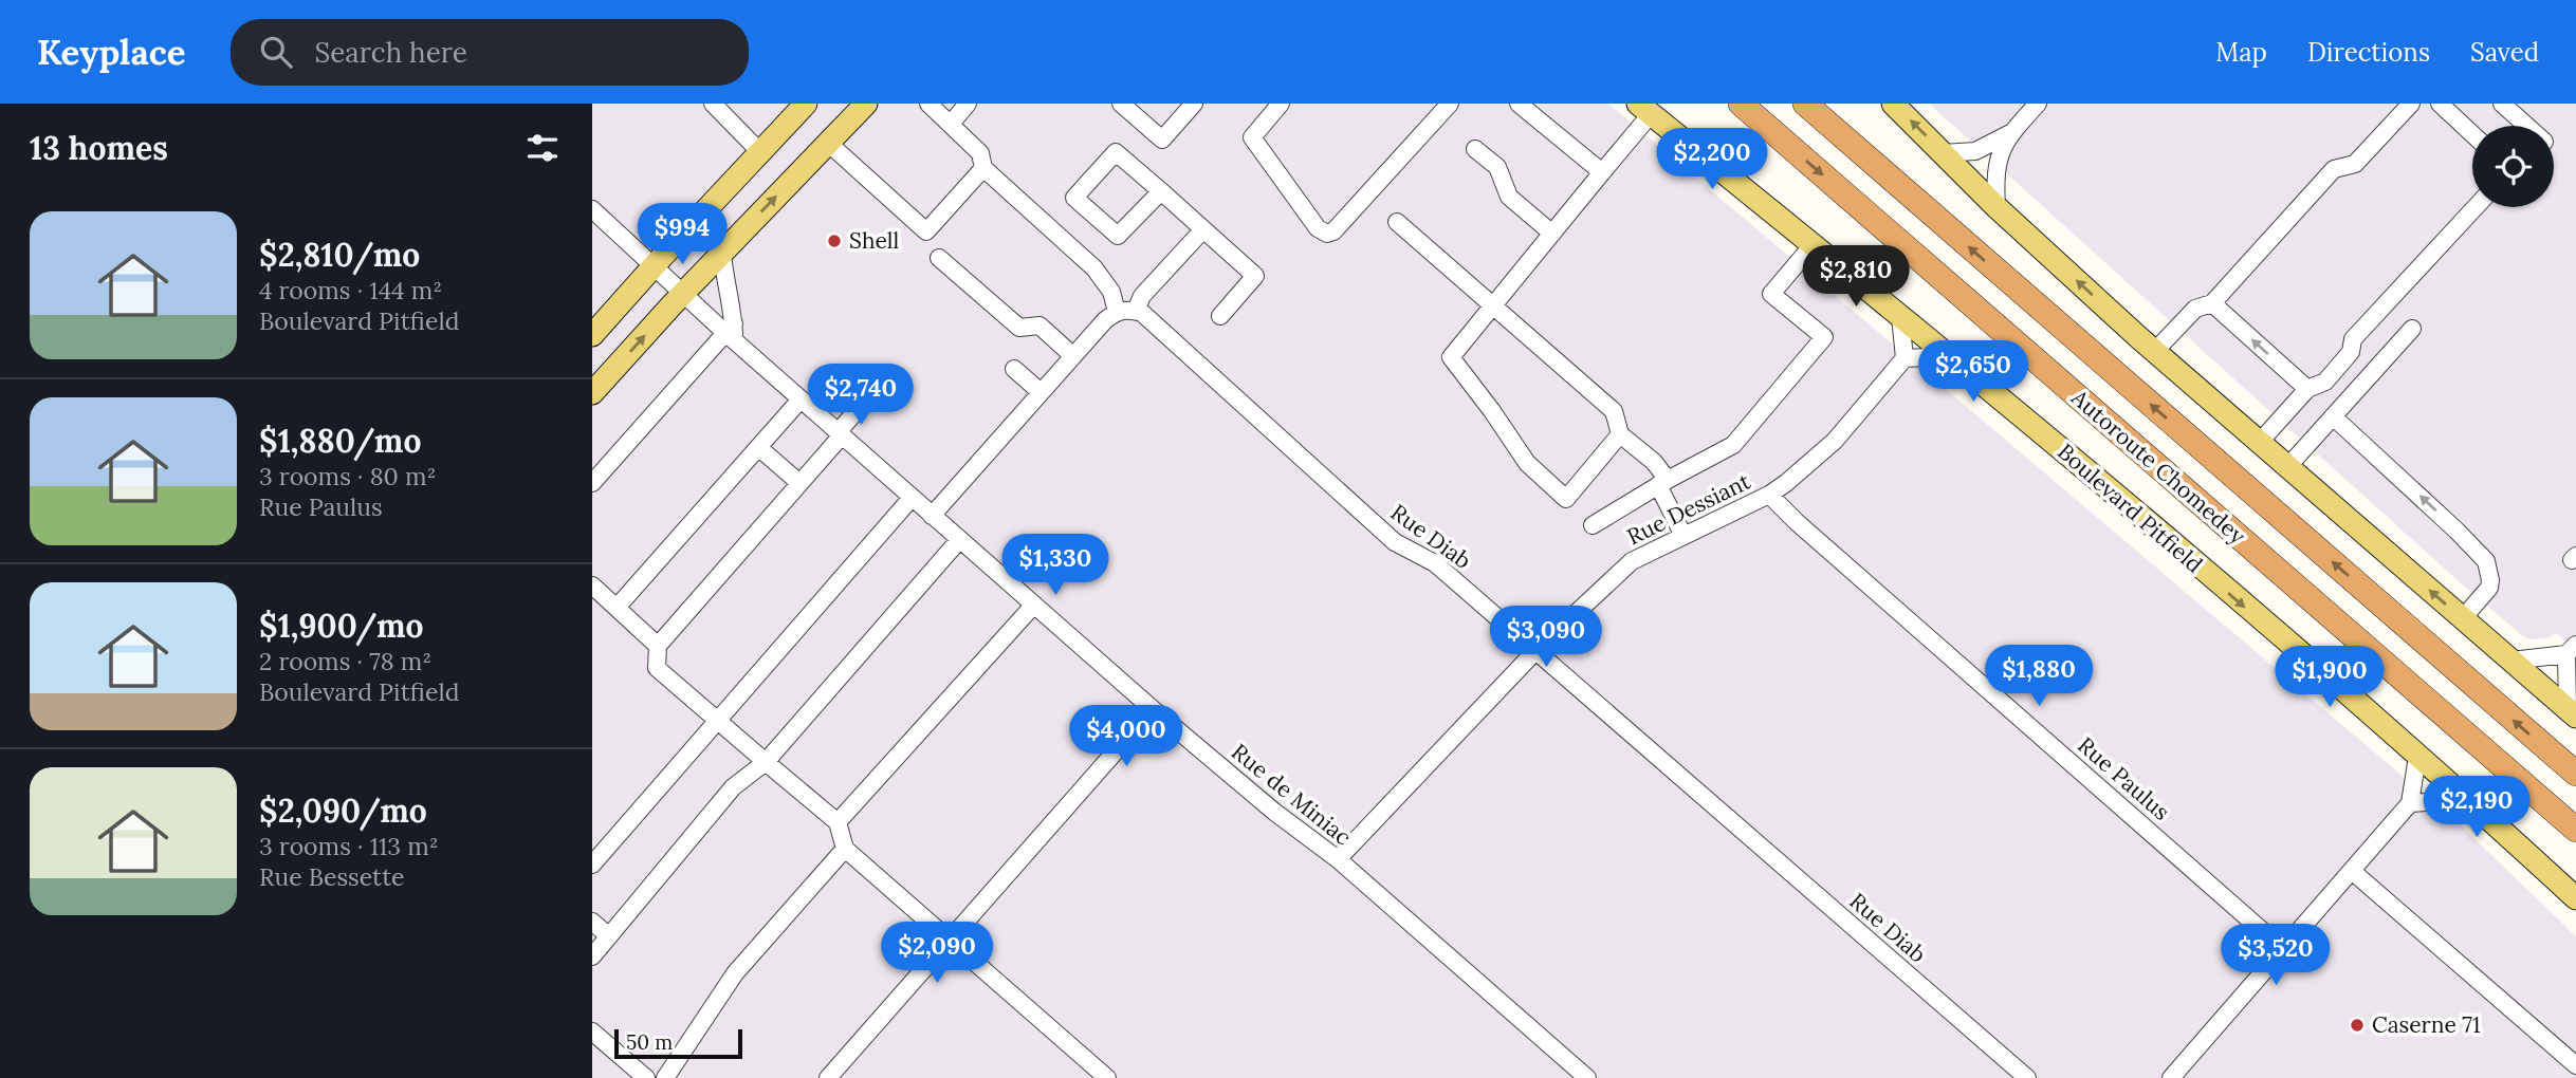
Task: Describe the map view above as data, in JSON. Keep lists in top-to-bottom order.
{
  "streets": {
    "highway": ["Autoroute Chomedey"],
    "main road": ["Boulevard Pitfield"],
    "street": [
      "Rue Dessiant",
      "Rue Diab",
      "Rue Paulus",
      "Rue de Miniac"
    ]
  },
  "crossings": [
    ["Rue Dessiant", "Rue Diab"],
    ["Rue Dessiant", "Rue Paulus"],
    ["Rue Dessiant", "Rue de Miniac"]
  ],
  "places": ["Shell", "Caserne 71"],
  "scale_bar": "50 m",
  "page": {
    "header": "Keyplace",
    "search": "Search here",
    "nav": ["Map", "Directions", "Saved"],
    "heading": "13 homes",
    "price": [
      "$2,200",
      "$994",
      "$2,810",
      "$2,650",
      "$2,740",
      "$1,330",
      "$3,090",
      "$1,880",
      "$1,900",
      "$4,000",
      "$2,190",
      "$2,090",
      "$3,520"
    ],
    "list": [
      {
        "name": "$2,810/mo",
        "note": "4 rooms · 144 m² · Boulevard Pitfield"
      },
      {
        "name": "$1,880/mo",
        "note": "3 rooms · 80 m² · Rue Paulus"
      },
      {
        "name": "$1,900/mo",
        "note": "2 rooms · 78 m² · Boulevard Pitfield"
      },
      {
        "name": "$2,090/mo",
        "note": "3 rooms · 113 m² · Rue Bessette"
      }
    ],
    "scale": "50 m"
  }
}
